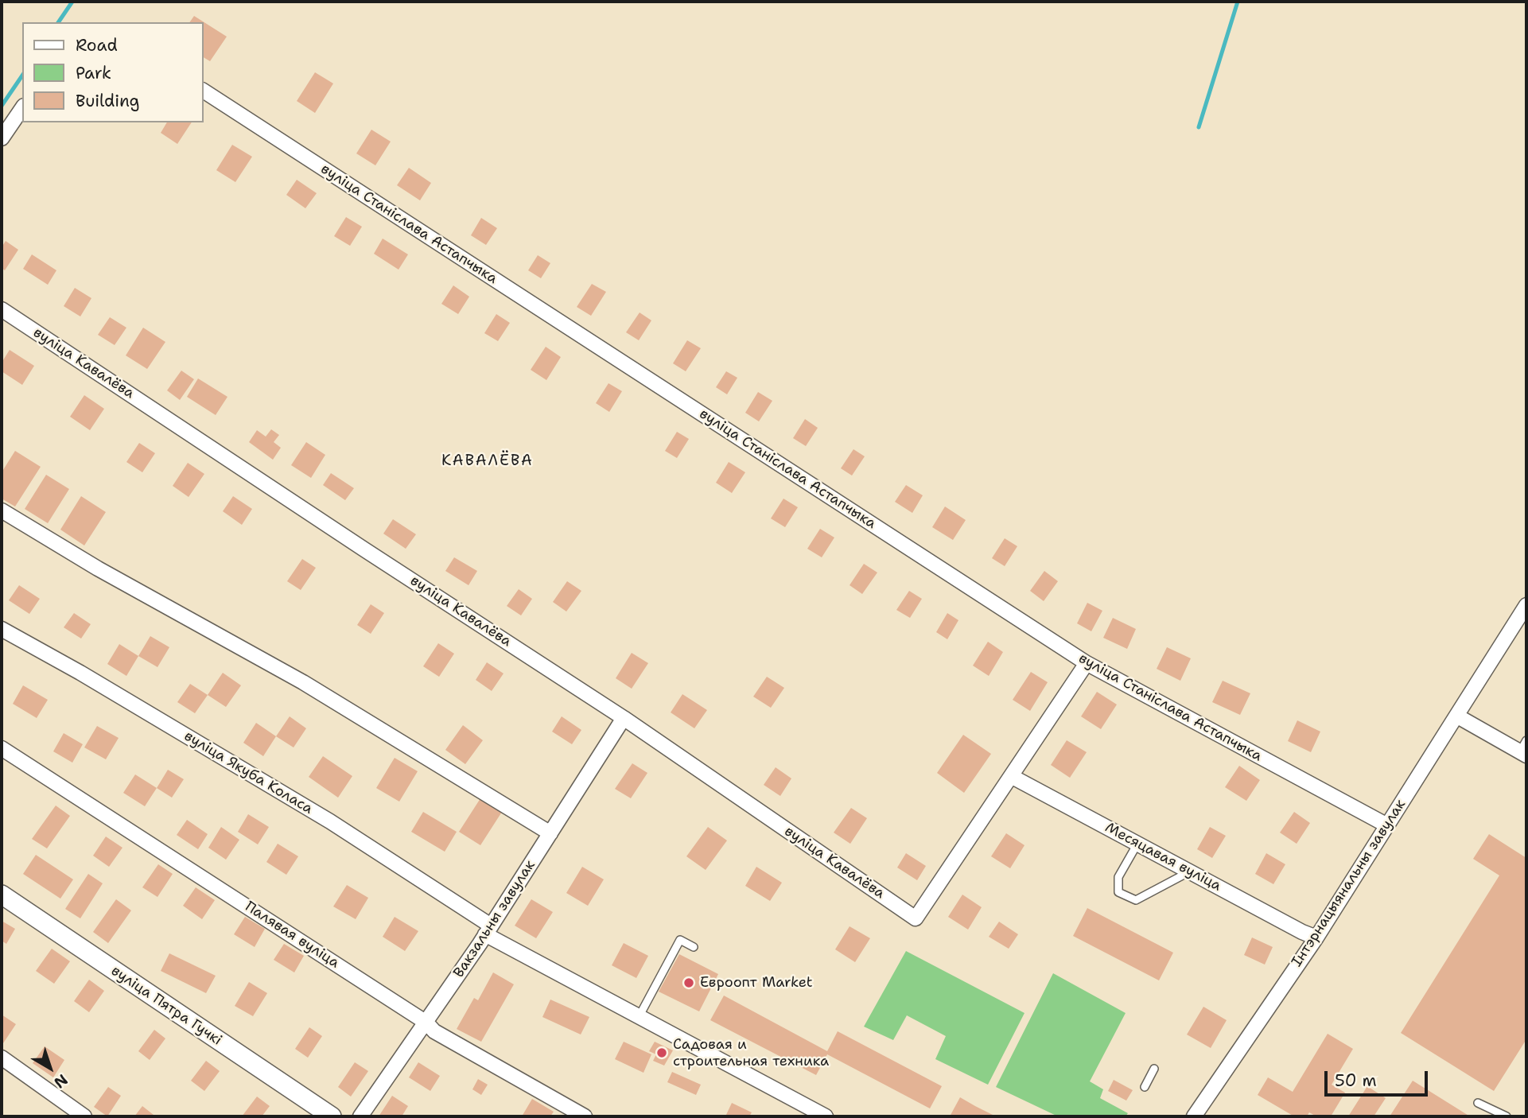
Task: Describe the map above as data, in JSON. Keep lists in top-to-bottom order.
{
  "streets": {
    "street": [
      "вуліца Станіслава Астапчыка",
      "вуліца Кавалёва",
      "вуліца Якуба Коласа",
      "Месяцавая вуліца",
      "Інтэрнацыянальны завулак",
      "Вакзальны завулак",
      "Палявая вуліца",
      "вуліца Пятра Гучкі"
    ]
  },
  "crossings": [
    ["вуліца Станіслава Астапчыка", "Інтэрнацыянальны завулак"],
    ["вуліца Кавалёва", "Месяцавая вуліца"],
    ["вуліца Кавалёва", "Вакзальны завулак"],
    ["вуліца Якуба Коласа", "Вакзальны завулак"],
    ["Месяцавая вуліца", "Інтэрнацыянальны завулак"],
    ["Вакзальны завулак", "Палявая вуліца"]
  ],
  "districts": ["КАВАЛЁВА"],
  "places": ["Евроопт Market", "Садовая и строительная техника"],
  "legend": ["Road", "Park", "Building"],
  "scale_bar": "50 m",
  "north": "bottom right"
}
